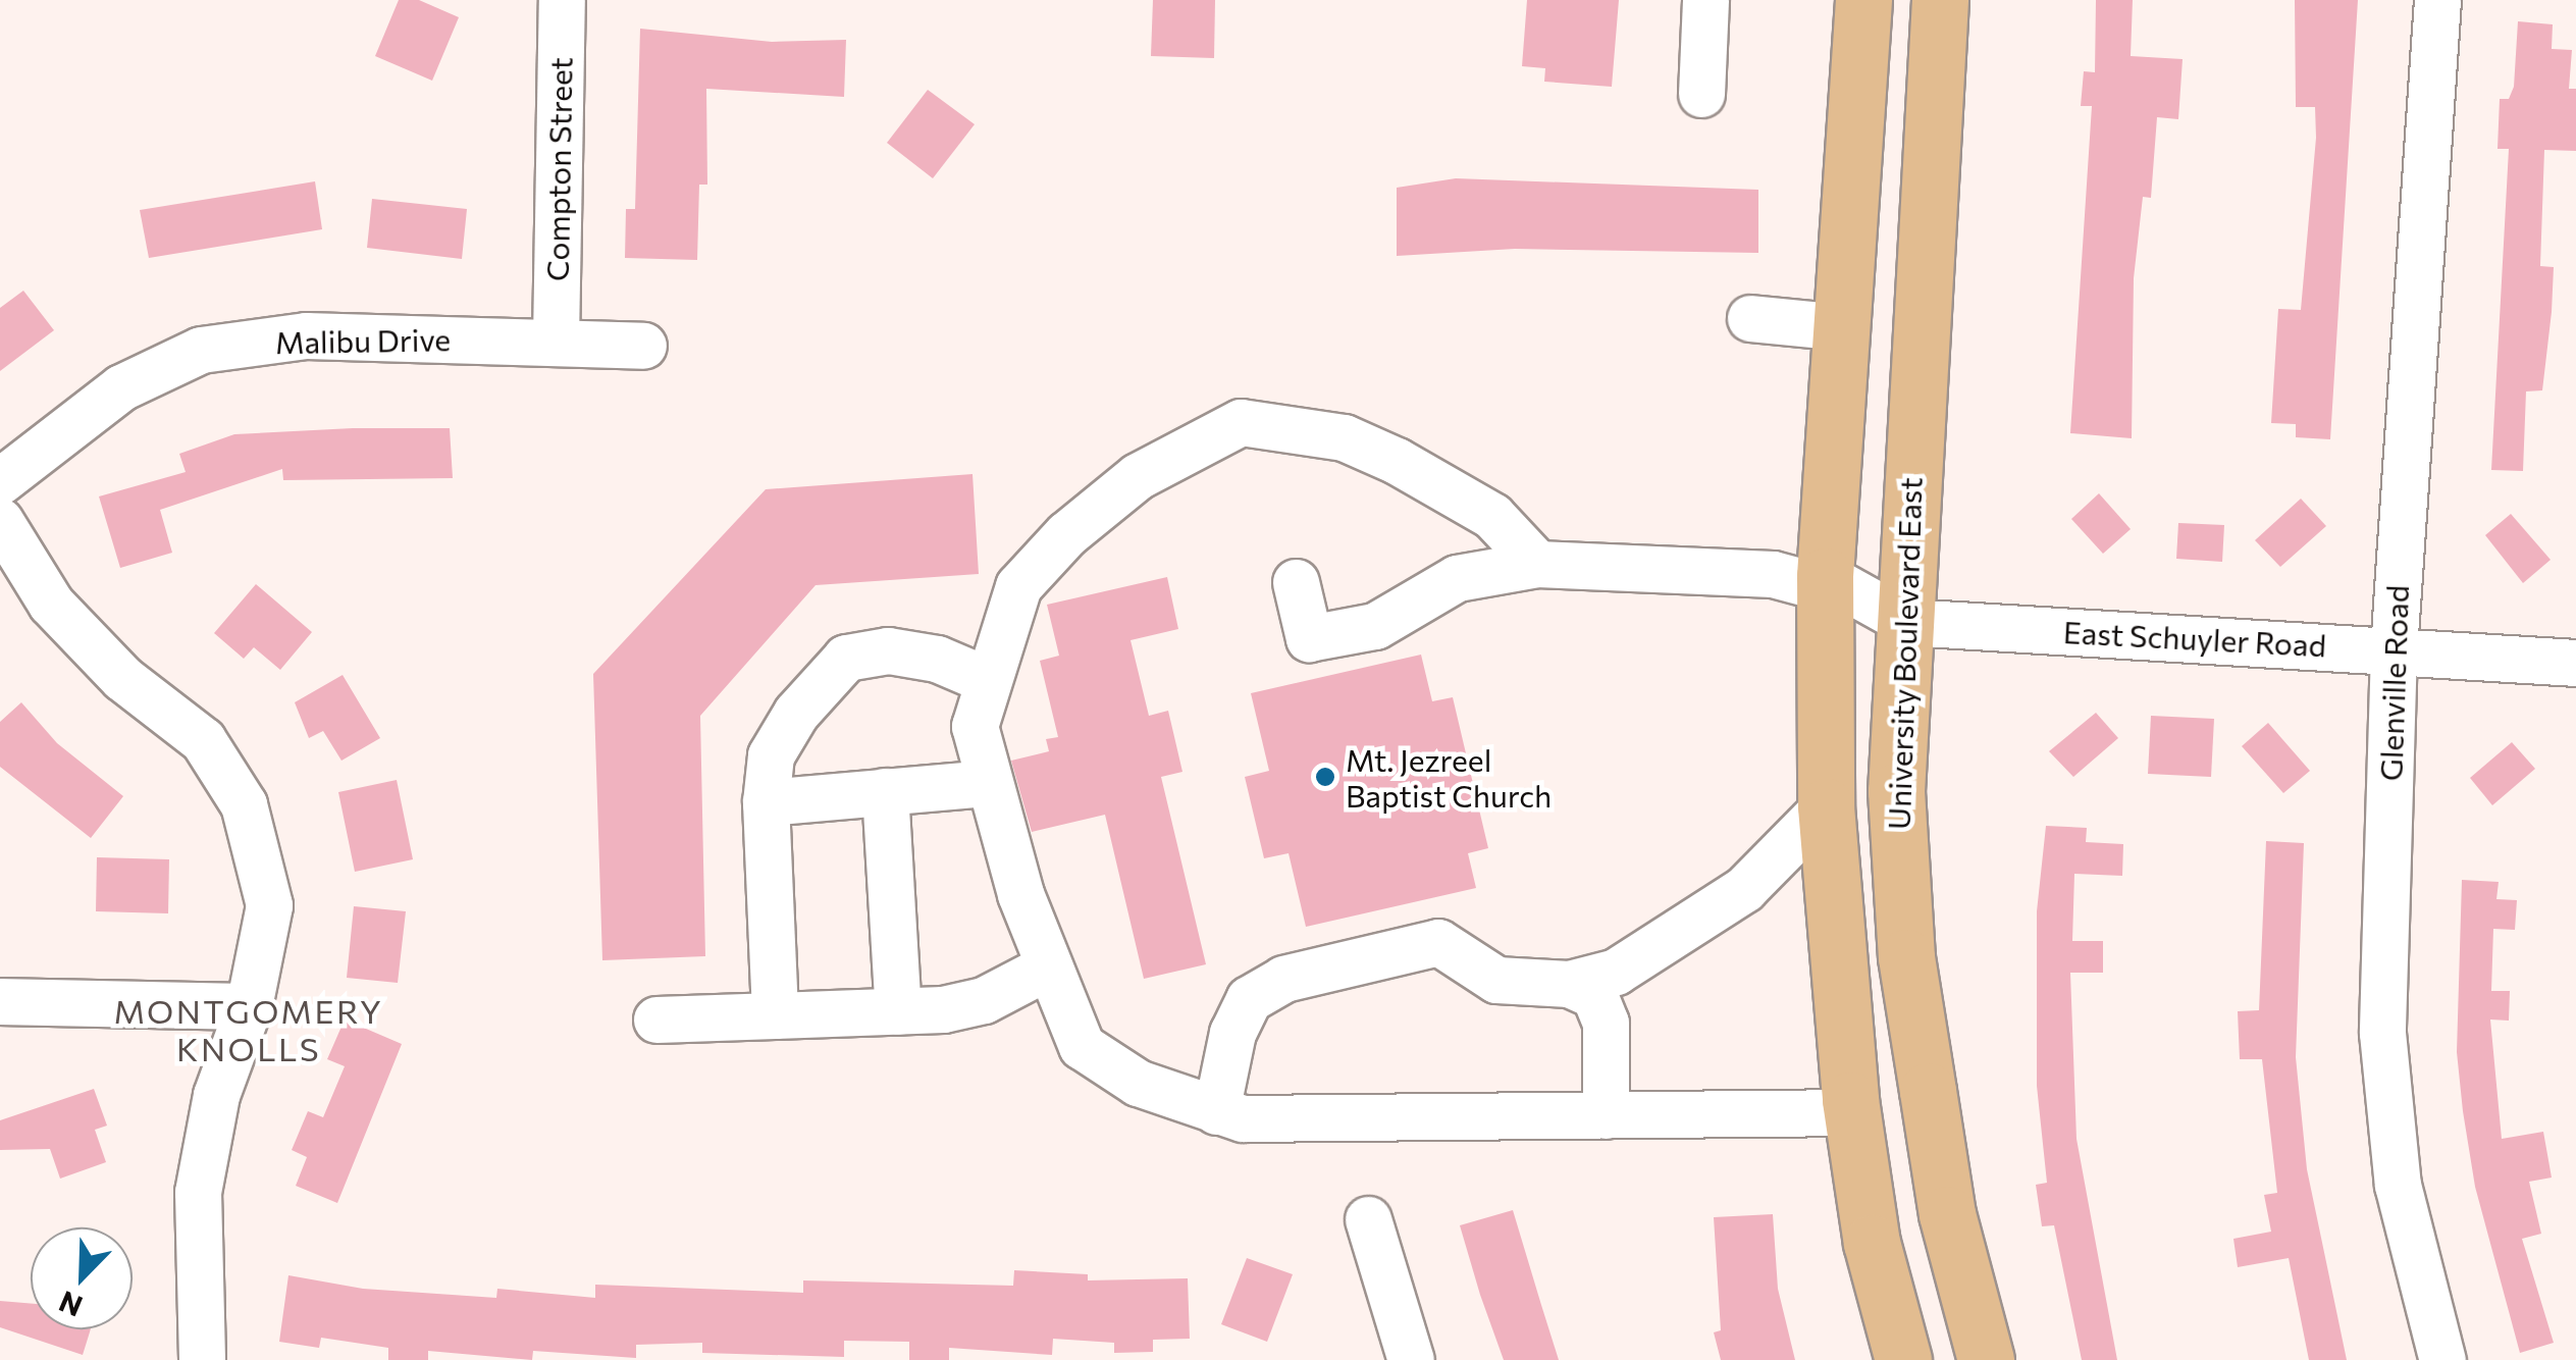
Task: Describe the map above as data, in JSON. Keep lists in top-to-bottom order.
{
  "streets": {
    "main road": ["University Boulevard East"],
    "street": [
      "Compton Street",
      "Malibu Drive",
      "East Schuyler Road",
      "Glenville Road"
    ]
  },
  "crossings": [
    ["Compton Street", "Malibu Drive"],
    ["East Schuyler Road", "University Boulevard East"],
    ["East Schuyler Road", "Glenville Road"]
  ],
  "districts": ["MONTGOMERY KNOLLS"],
  "places": ["Mt. Jezreel Baptist Church"],
  "north": "bottom left"
}
